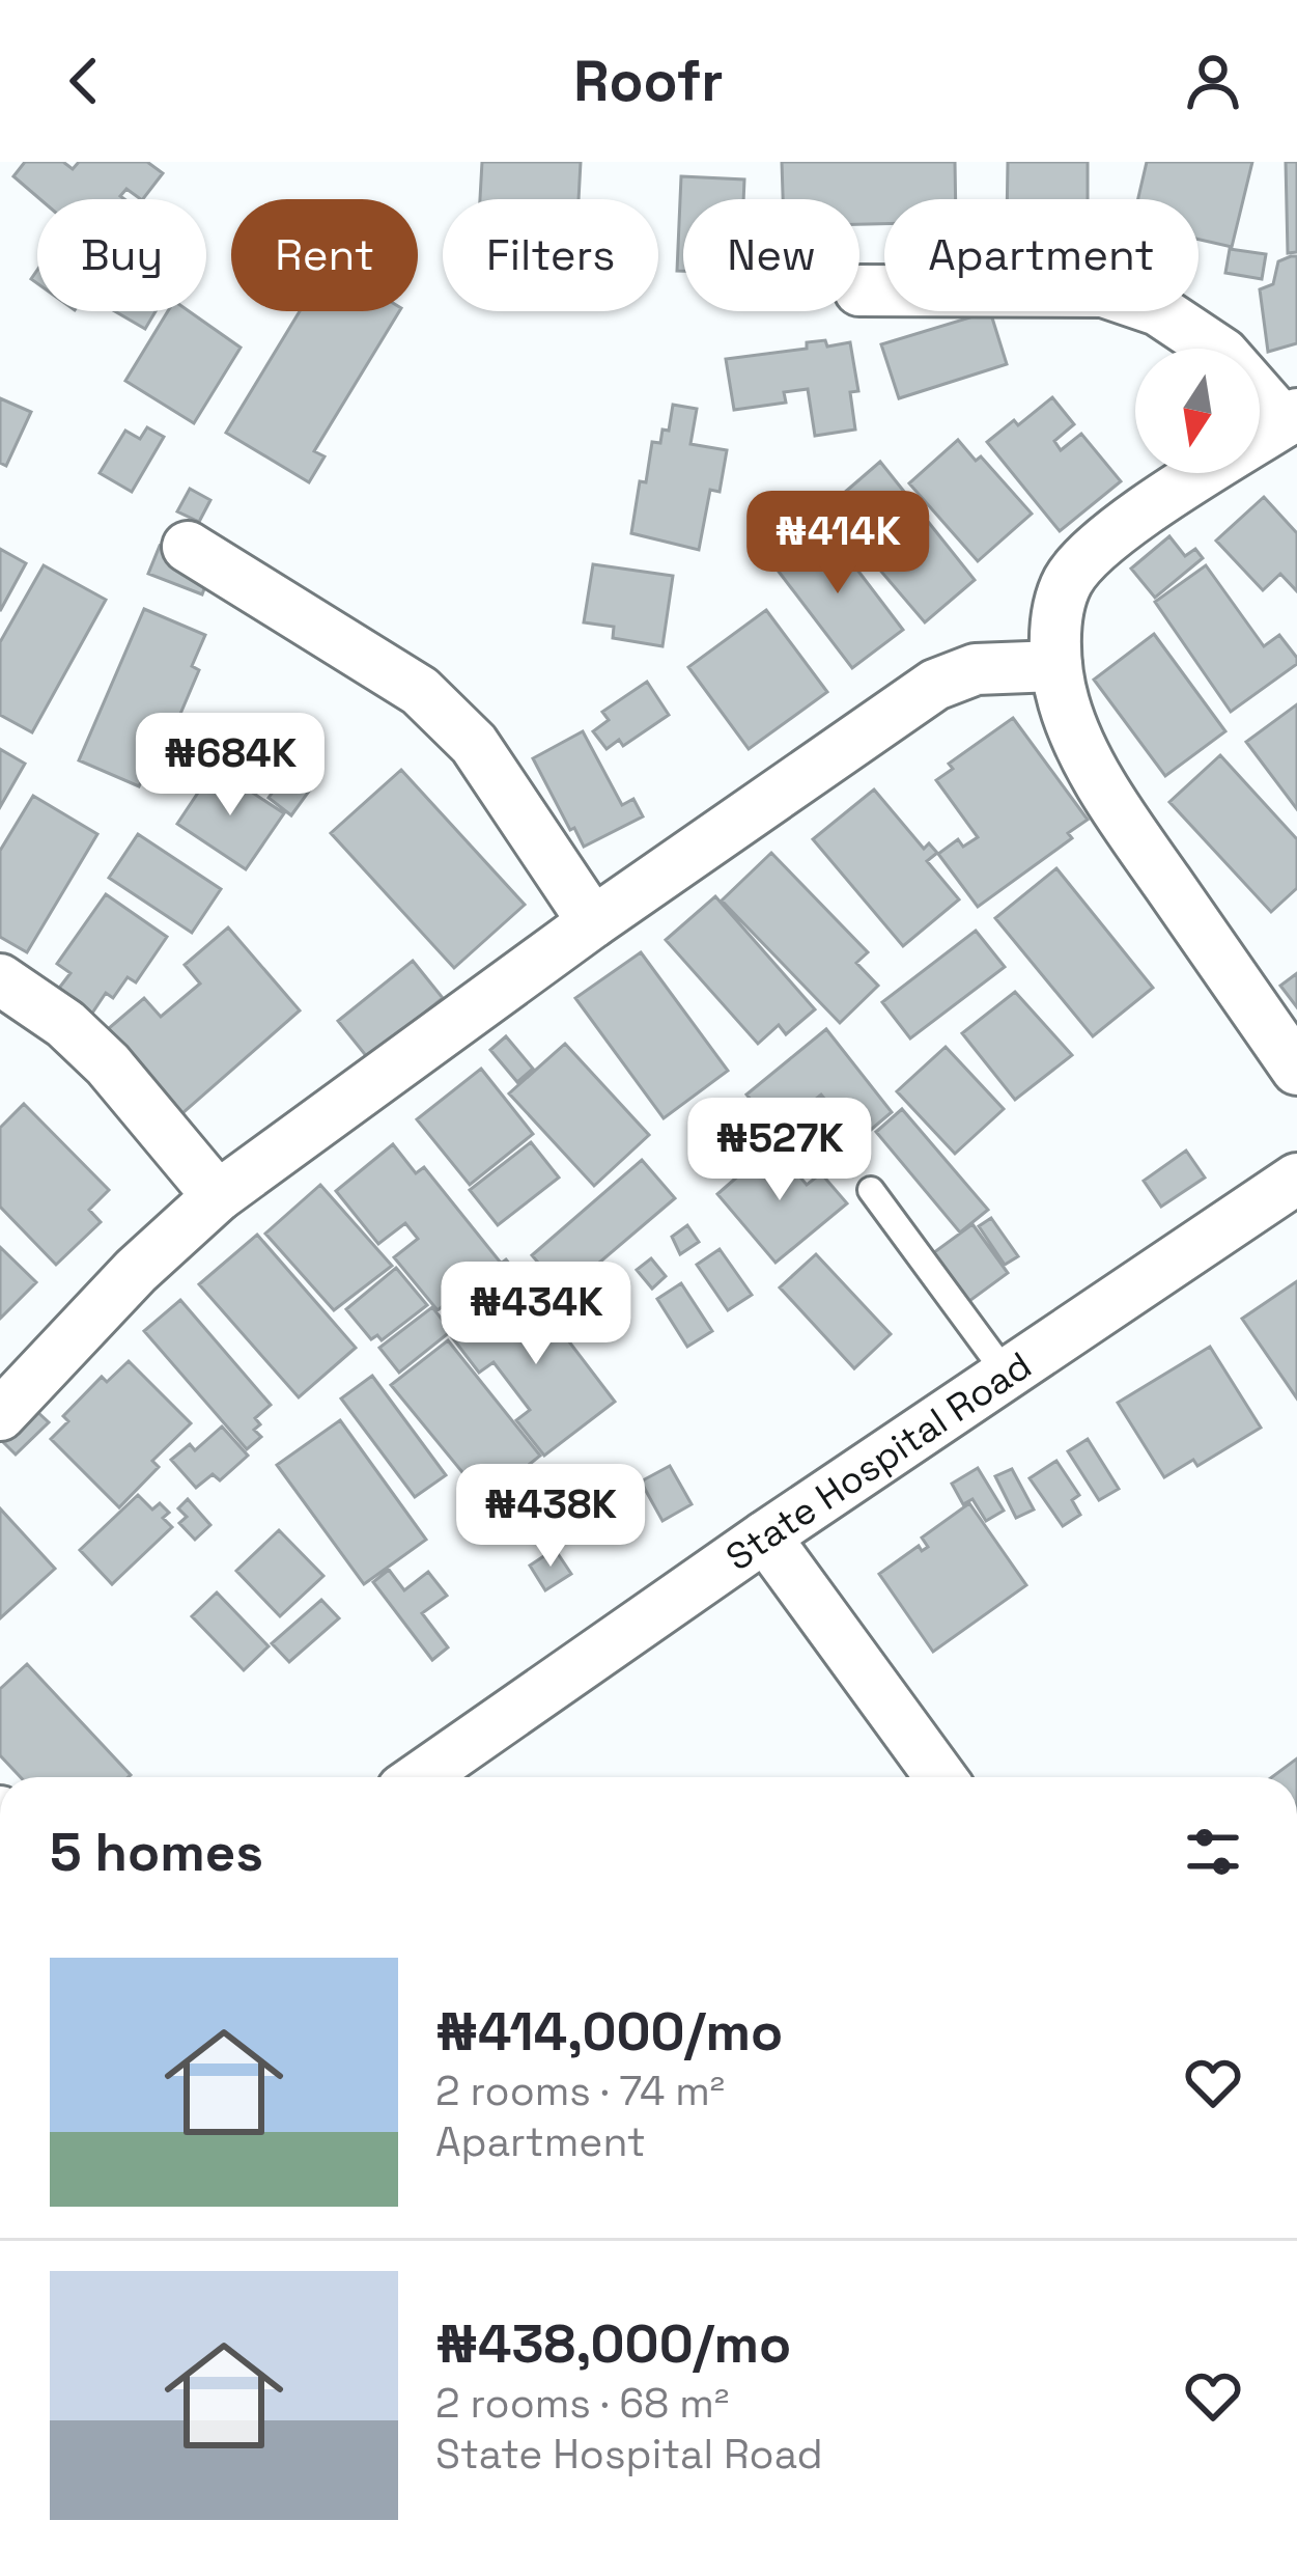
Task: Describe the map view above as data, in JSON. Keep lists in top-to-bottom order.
{
  "streets": {
    "street": ["State Hospital Road"]
  },
  "north": "bottom",
  "page": {
    "header": "Roofr",
    "chip": [
      "Buy",
      "Rent",
      "Filters",
      "New",
      "Apartment"
    ],
    "price": [
      "₦414K",
      "₦684K",
      "₦527K",
      "₦434K",
      "₦438K"
    ],
    "heading": "5 homes",
    "list": [
      {
        "name": "₦414,000/mo",
        "note": "2 rooms · 74 m² · Apartment"
      },
      {
        "name": "₦438,000/mo",
        "note": "2 rooms · 68 m² · State Hospital Road"
      }
    ]
  }
}
